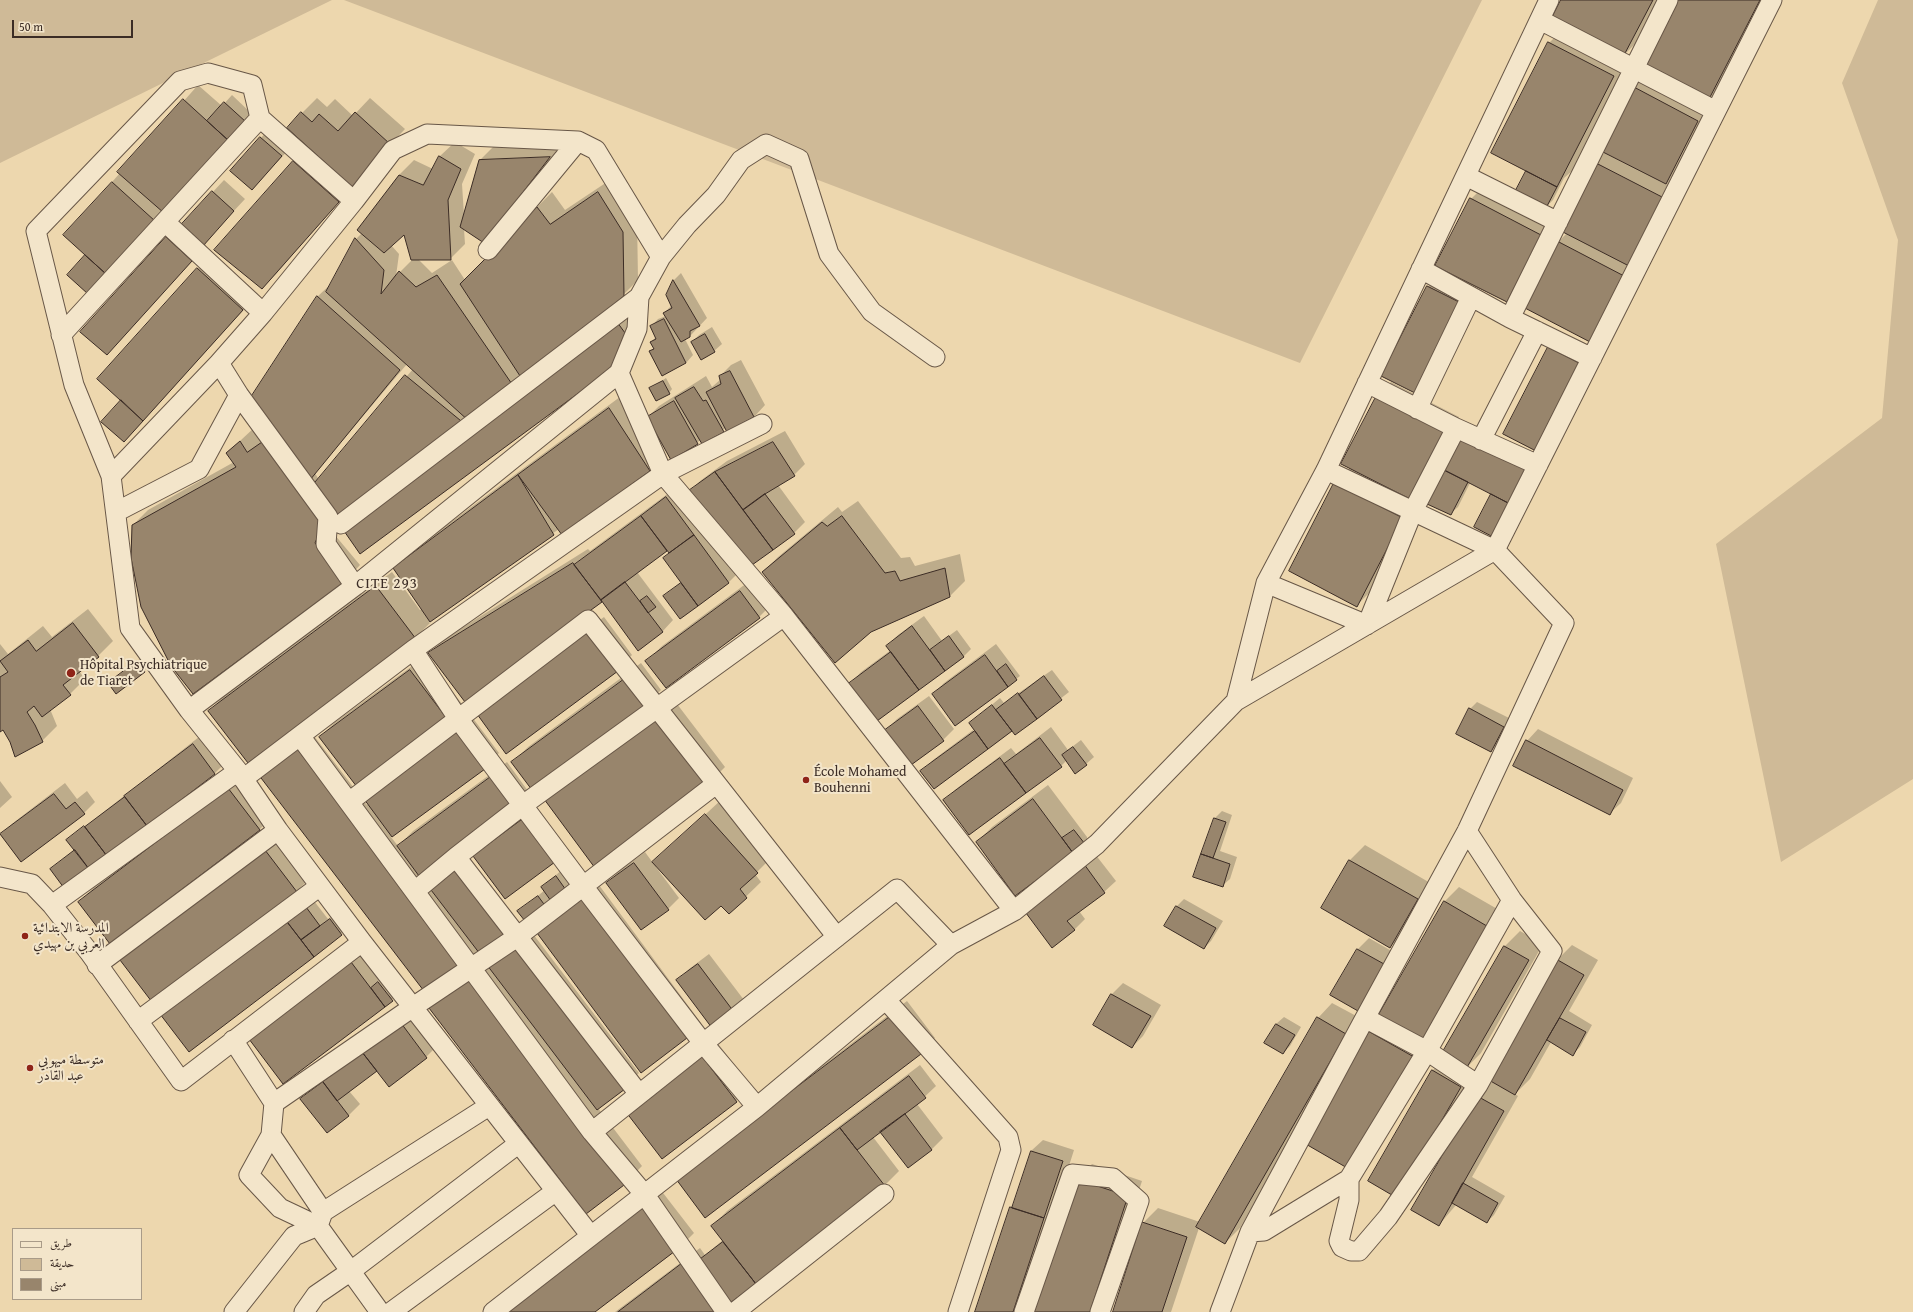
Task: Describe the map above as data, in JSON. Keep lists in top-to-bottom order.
{
  "districts": ["CITE 293"],
  "places": [
    "Hôpital Psychiatrique de Tiaret",
    "École Mohamed Bouhenni",
    "المدرسة الابتدائية العربي بن مهيدي",
    "متوسطة ميهوبي عبد القادر"
  ],
  "legend": ["طريق", "حديقة", "مبنى"],
  "scale_bar": "50 m"
}
